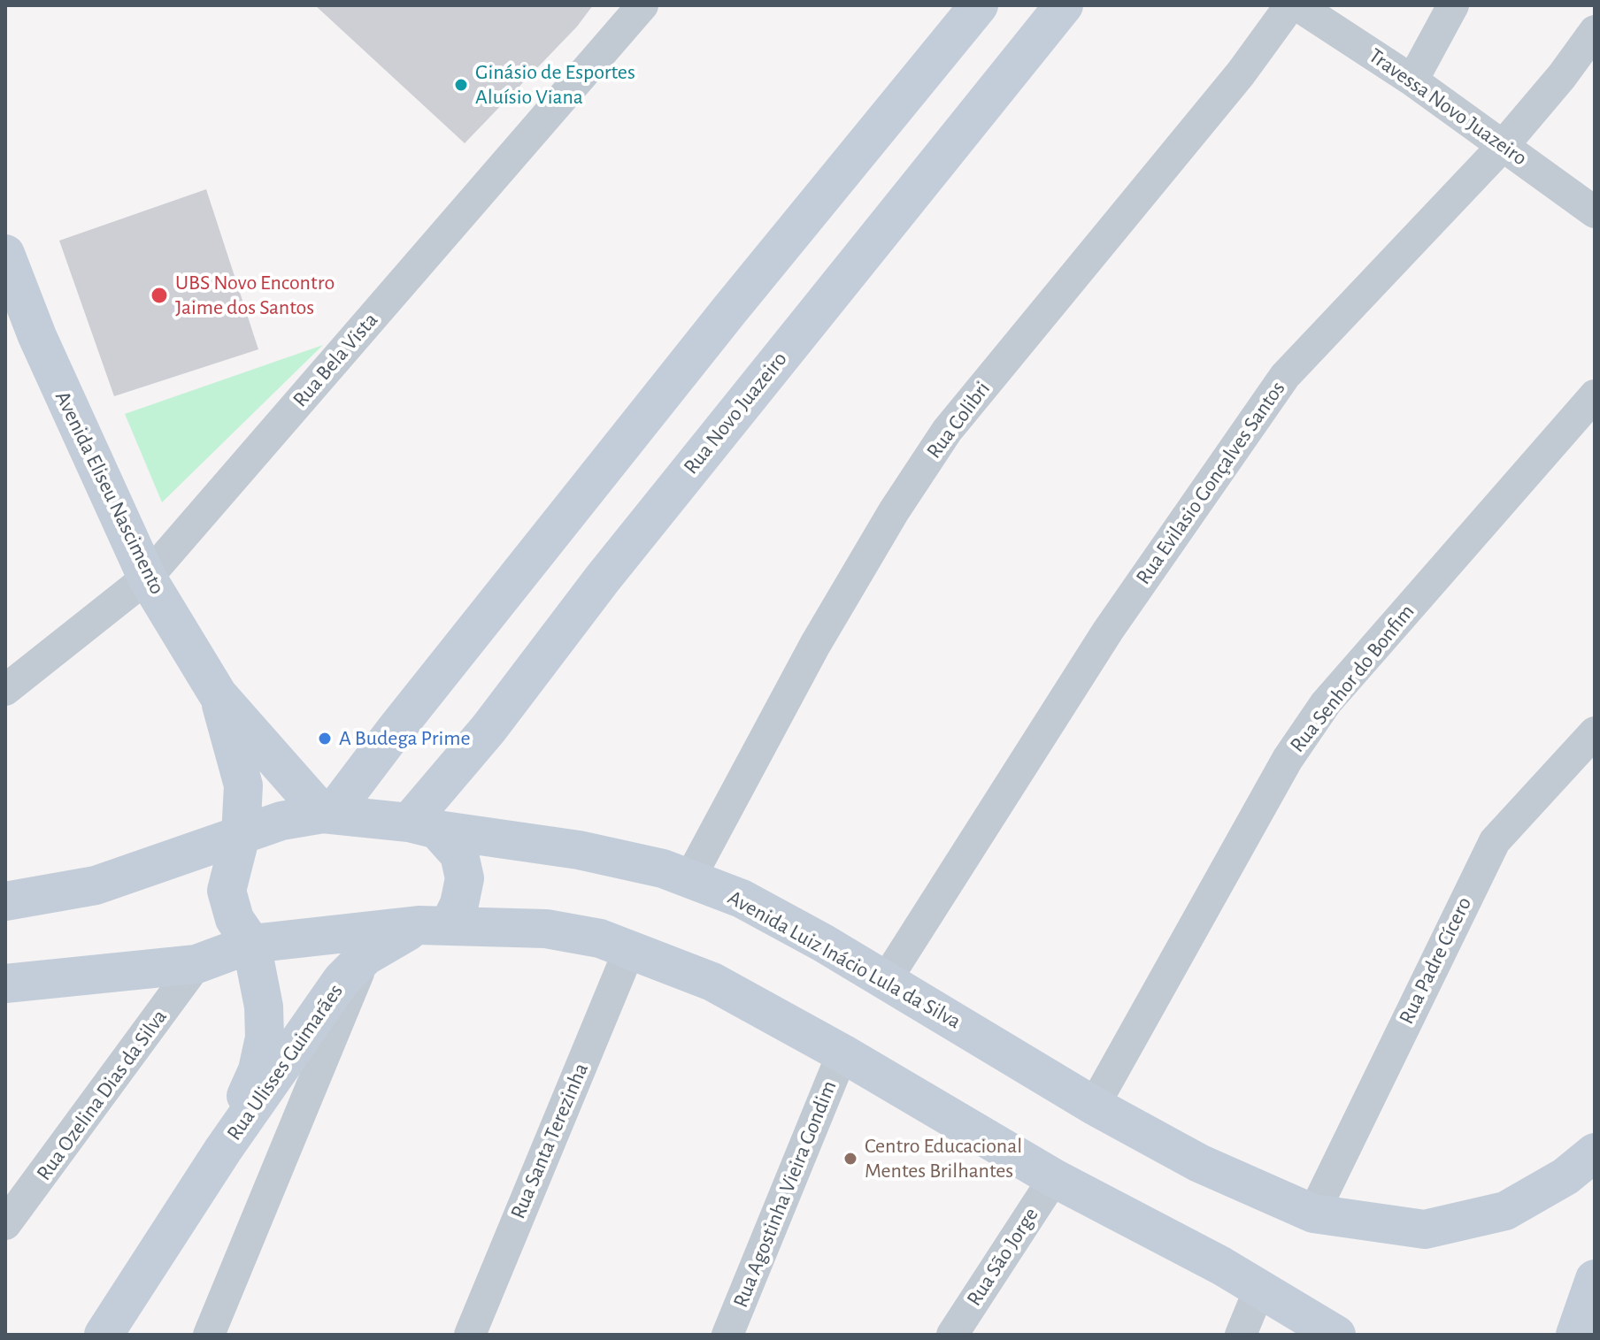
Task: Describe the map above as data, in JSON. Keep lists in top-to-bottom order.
{
  "streets": {
    "street": [
      "Travessa Novo Juazeiro",
      "Rua Bela Vista",
      "Rua Novo Juazeiro",
      "Rua Colibri",
      "Rua Evilasio Gonçalves Santos",
      "Avenida Eliseu Nascimento",
      "Rua Senhor do Bonfim",
      "Avenida Luiz Inácio Lula da Silva",
      "Rua Padre Cícero",
      "Rua Ulisses Guimarães",
      "Rua Ozelina Dias da Silva",
      "Rua Santa Terezinha",
      "Rua Agostinha Vieira Gondim",
      "Rua São Jorge"
    ]
  },
  "crossings": [
    ["Travessa Novo Juazeiro", "Rua Evilasio Gonçalves Santos"],
    ["Rua Bela Vista", "Avenida Eliseu Nascimento"],
    ["Rua Novo Juazeiro", "Avenida Luiz Inácio Lula da Silva"],
    ["Rua Colibri", "Avenida Luiz Inácio Lula da Silva"],
    ["Rua Evilasio Gonçalves Santos", "Avenida Luiz Inácio Lula da Silva"],
    ["Avenida Eliseu Nascimento", "Avenida Luiz Inácio Lula da Silva"],
    ["Rua Senhor do Bonfim", "Avenida Luiz Inácio Lula da Silva"],
    ["Avenida Luiz Inácio Lula da Silva", "Rua Padre Cícero"]
  ],
  "places": [
    "Ginásio de Esportes Aluísio Viana",
    "UBS Novo Encontro Jaime dos Santos",
    "A Budega Prime",
    "Centro Educacional Mentes Brilhantes"
  ]
}
